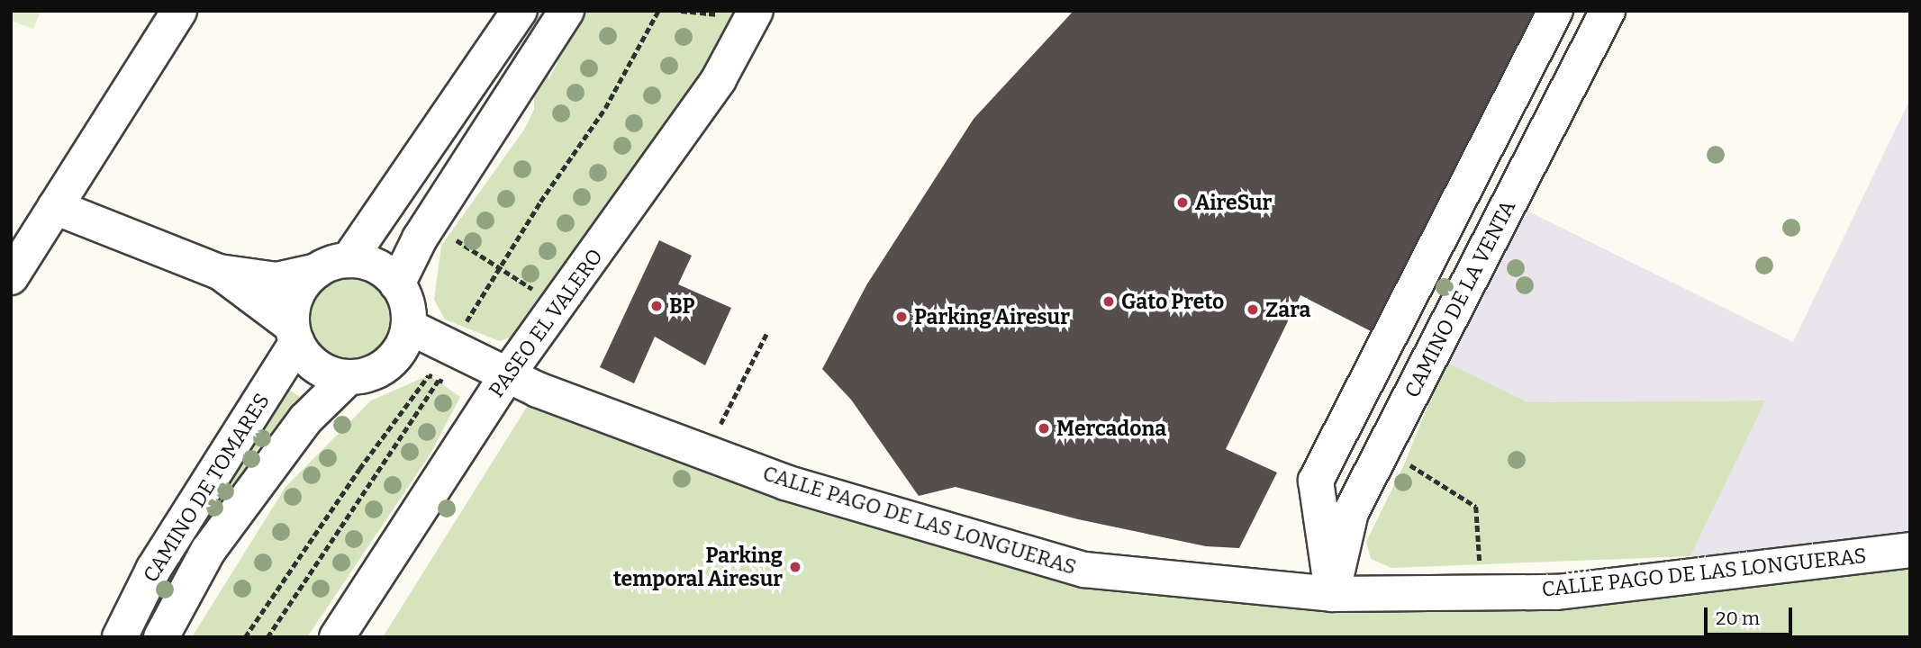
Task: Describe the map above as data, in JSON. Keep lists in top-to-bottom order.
{
  "streets": {
    "street": [
      "CAMINO DE LA VENTA",
      "PASEO EL VALERO",
      "CAMINO DE TOMARES",
      "CALLE PAGO DE LAS LONGUERAS"
    ]
  },
  "crossings": [
    ["CAMINO DE LA VENTA", "CALLE PAGO DE LAS LONGUERAS"],
    ["PASEO EL VALERO", "CALLE PAGO DE LAS LONGUERAS"],
    ["CAMINO DE TOMARES", "CALLE PAGO DE LAS LONGUERAS"]
  ],
  "places": [
    "AireSur",
    "Gato Preto",
    "BP",
    "Zara",
    "Parking Airesur",
    "Mercadona",
    "Parking temporal Airesur"
  ],
  "scale_bar": "20 m"
}
